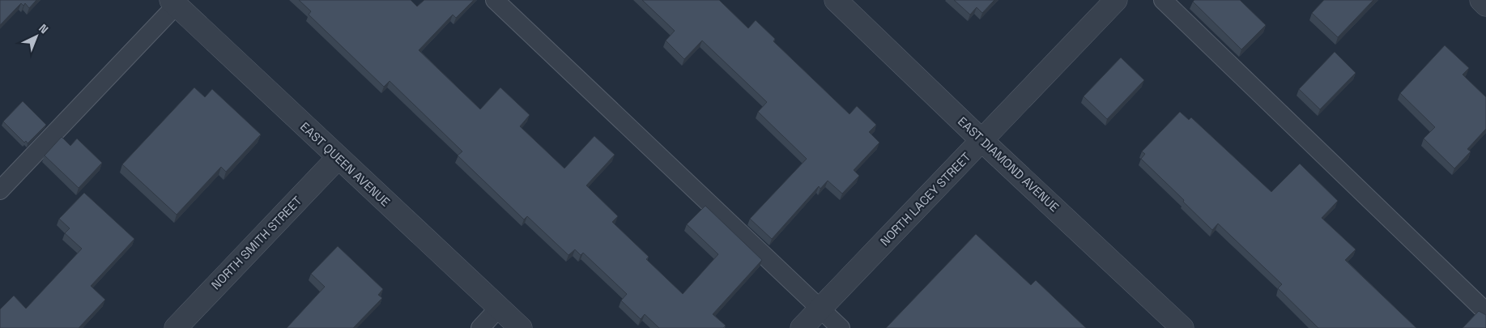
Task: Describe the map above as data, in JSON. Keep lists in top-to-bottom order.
{
  "streets": {
    "street": [
      "EAST QUEEN AVENUE",
      "EAST DIAMOND AVENUE",
      "NORTH LACEY STREET",
      "NORTH SMITH STREET"
    ]
  },
  "crossings": [
    ["EAST QUEEN AVENUE", "NORTH SMITH STREET"],
    ["EAST DIAMOND AVENUE", "NORTH LACEY STREET"]
  ],
  "north": "top right"
}
